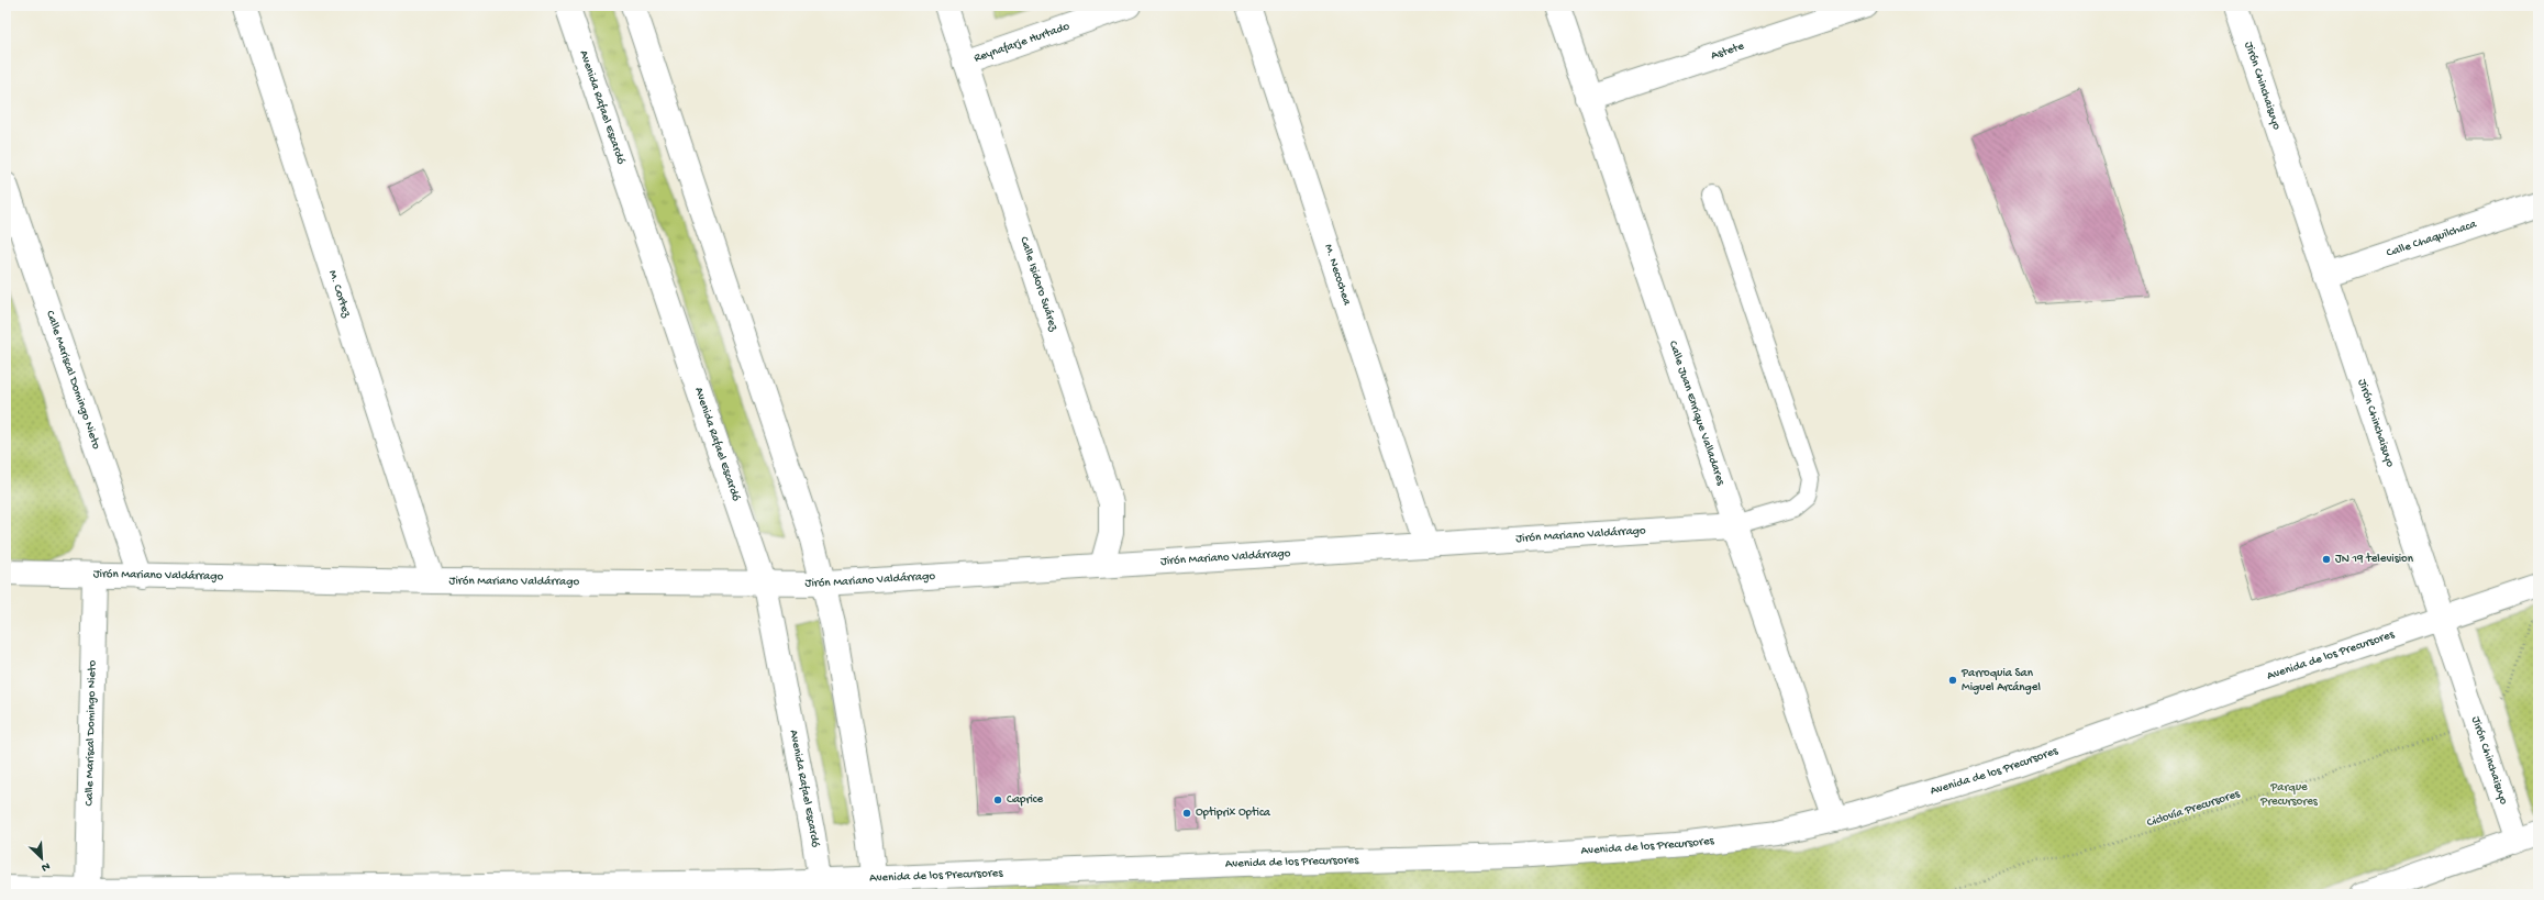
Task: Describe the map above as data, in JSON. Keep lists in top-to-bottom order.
{
  "streets": {
    "street": [
      "Reynafarje Hurtado",
      "Astete",
      "Jirón Chinchaisuyo",
      "Avenida Rafael Escardó",
      "Calle Chaquilchaca",
      "M. Necochea",
      "Calle Isidoro Suárez",
      "M. Cortez",
      "Calle Mariscal Domingo Nieto",
      "Calle Juan Enrique Valladares",
      "Jirón Mariano Valdárrago",
      "Avenida de los Precursores"
    ],
    "path": ["Ciclovía Precursores"]
  },
  "crossings": [
    ["Reynafarje Hurtado", "Calle Isidoro Suárez"],
    ["Astete", "Calle Juan Enrique Valladares"],
    ["Jirón Chinchaisuyo", "Calle Chaquilchaca"],
    ["Jirón Chinchaisuyo", "Avenida de los Precursores"],
    ["Jirón Chinchaisuyo", "Ciclovía Precursores"],
    ["Avenida Rafael Escardó", "Jirón Mariano Valdárrago"],
    ["Avenida Rafael Escardó", "Avenida de los Precursores"],
    ["M. Necochea", "Jirón Mariano Valdárrago"],
    ["Calle Isidoro Suárez", "Jirón Mariano Valdárrago"],
    ["M. Cortez", "Jirón Mariano Valdárrago"],
    ["Calle Mariscal Domingo Nieto", "Jirón Mariano Valdárrago"],
    ["Calle Mariscal Domingo Nieto", "Avenida de los Precursores"],
    ["Calle Juan Enrique Valladares", "Jirón Mariano Valdárrago"],
    ["Calle Juan Enrique Valladares", "Avenida de los Precursores"]
  ],
  "parks": ["Parque Precursores"],
  "places": [
    "JN 19 television",
    "Parroquia San Miguel Arcángel",
    "Caprice",
    "Optiprix Optica"
  ],
  "north": "bottom right"
}
